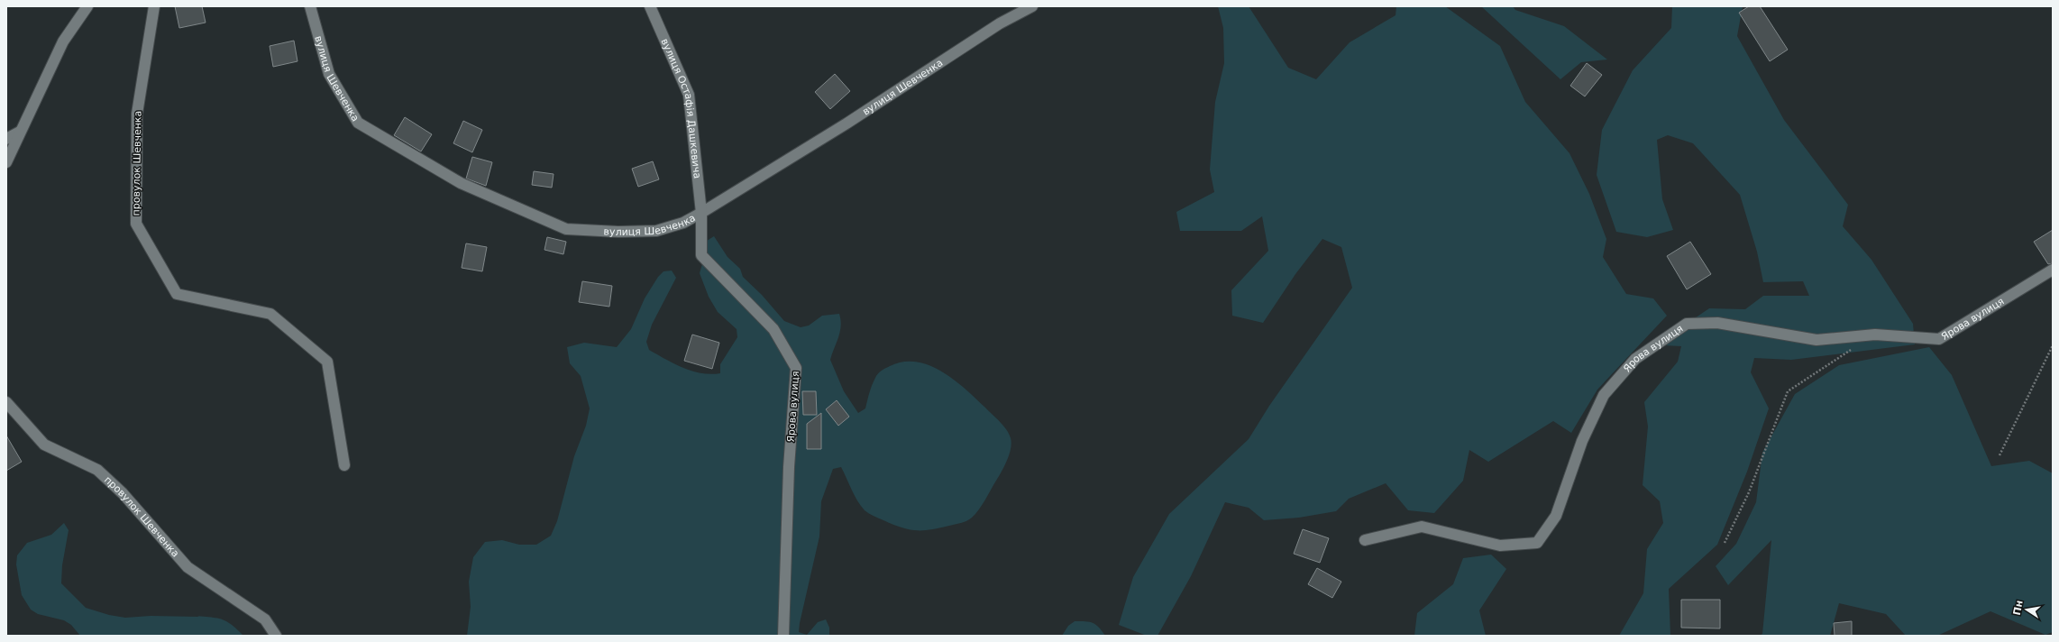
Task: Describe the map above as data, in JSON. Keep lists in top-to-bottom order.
{
  "streets": {
    "street": [
      "вулиця Шевченка",
      "вулиця Остафія Дашкевича",
      "провулок Шевченка",
      "Ярова вулиця"
    ]
  },
  "crossings": [
    ["вулиця Шевченка", "вулиця Остафія Дашкевича"],
    ["вулиця Шевченка", "Ярова вулиця"],
    ["вулиця Остафія Дашкевича", "Ярова вулиця"]
  ],
  "north": "left"
}
